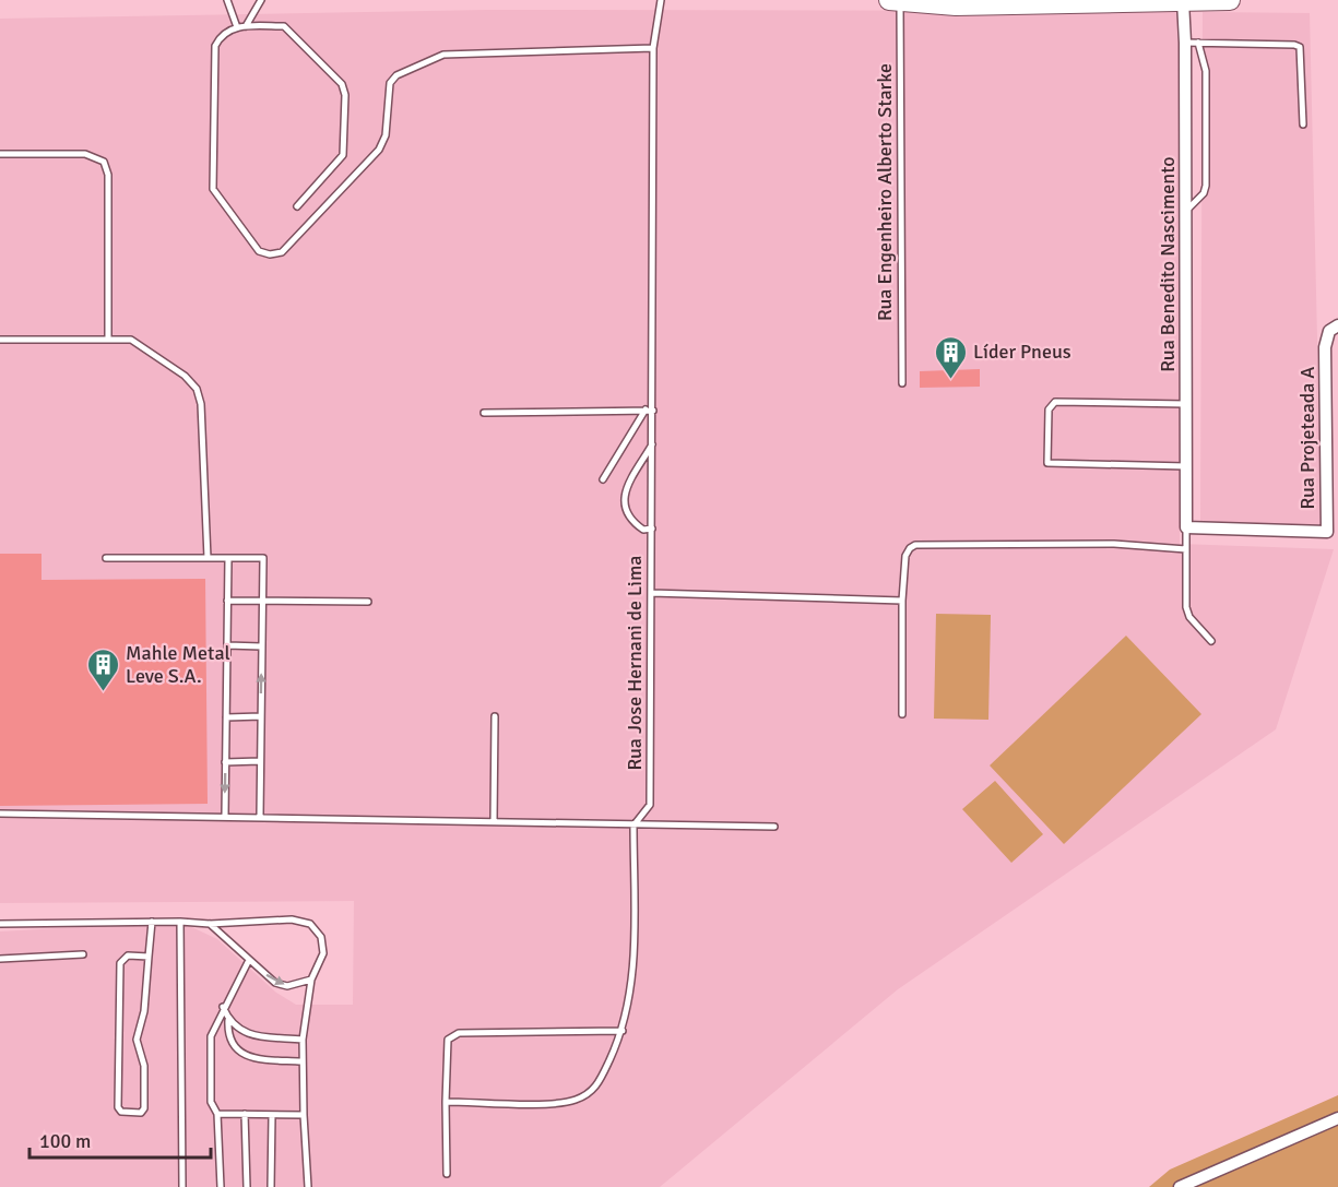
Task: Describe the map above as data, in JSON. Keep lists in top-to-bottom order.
{
  "streets": {
    "street": ["Rua Benedito Nascimento", "Rua Projeteada A"],
    "lane": ["Rua Engenheiro Alberto Starke", "Rua Jose Hernani de Lima"]
  },
  "crossings": [
    ["Rua Benedito Nascimento", "Rua Projeteada A"]
  ],
  "places": {
    "building": ["Líder Pneus", "Mahle Metal Leve S.A."]
  },
  "scale_bar": "100 m"
}
